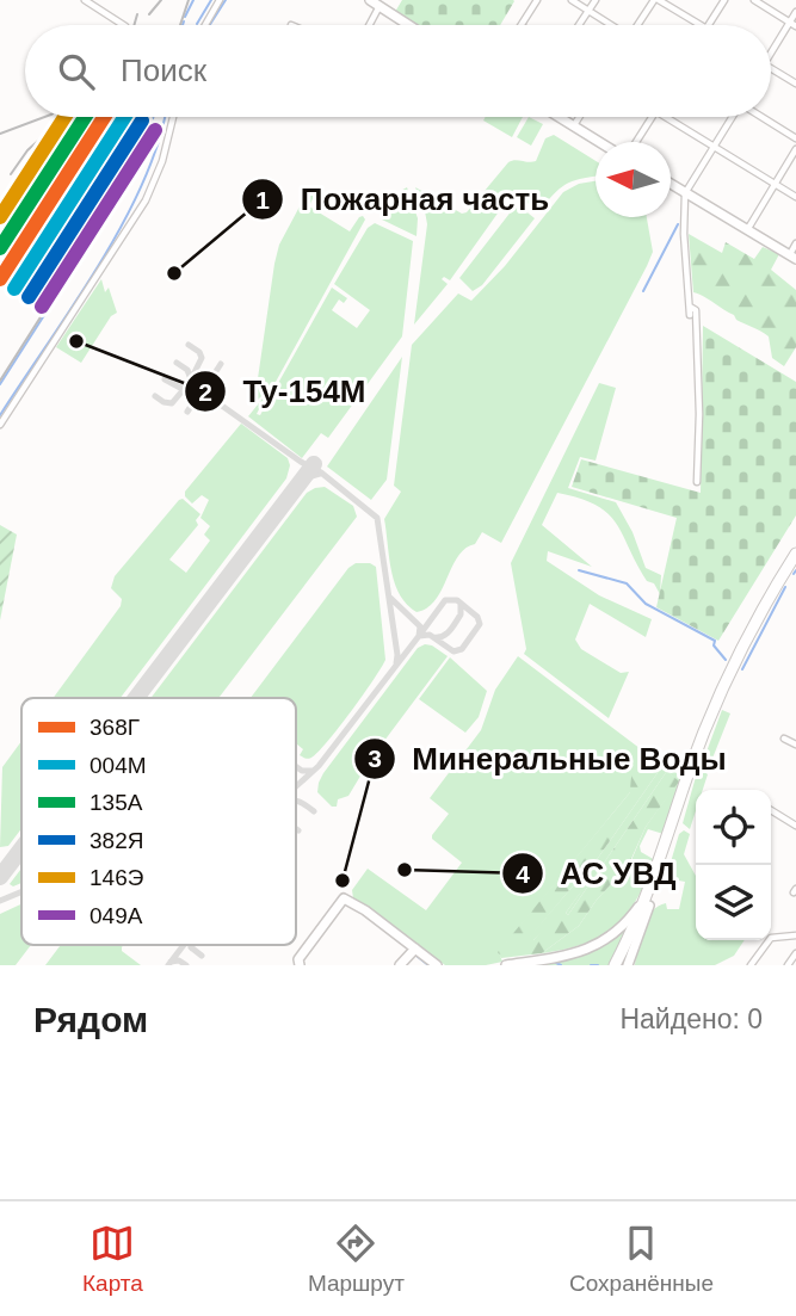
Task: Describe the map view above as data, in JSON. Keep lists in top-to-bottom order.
{
  "places": [
    "Пожарная часть",
    "Ту-154М",
    "АС УВД",
    "Минеральные Воды"
  ],
  "lines": [
    "transit line 368Г",
    "transit line 004М",
    "transit line 135А",
    "transit line 146Э",
    "transit line 382Я",
    "transit line 049А"
  ],
  "legend": [
    "368Г",
    "004М",
    "135А",
    "382Я",
    "146Э",
    "049А"
  ],
  "north": "left",
  "page": {
    "search": "Поиск",
    "heading": ["Рядом", "Найдено: 0"],
    "nav": ["Карта", "Маршрут", "Сохранённые"]
  }
}
